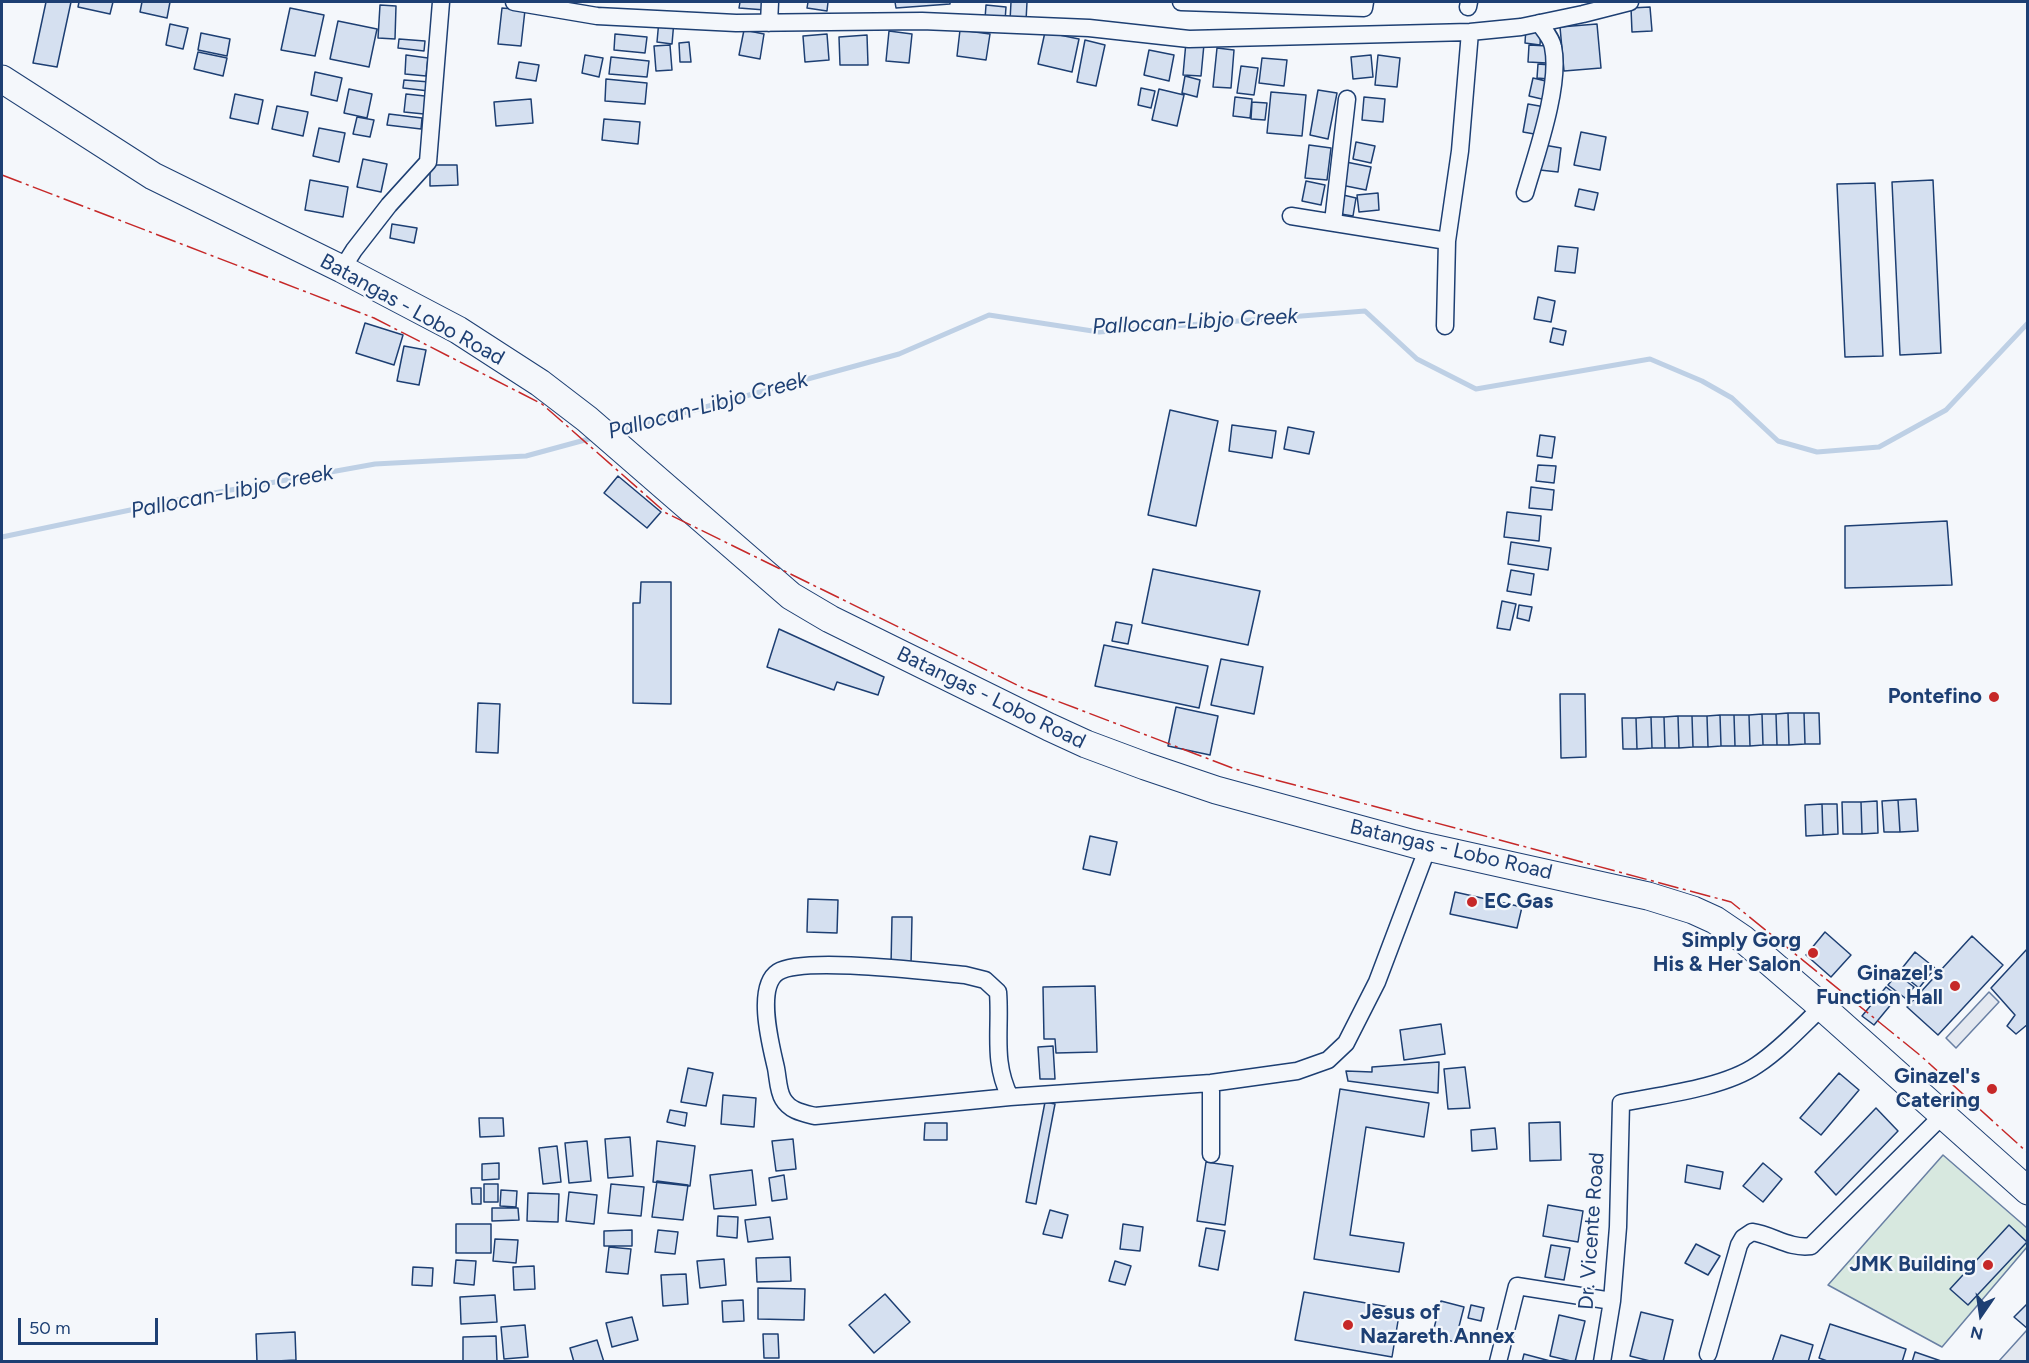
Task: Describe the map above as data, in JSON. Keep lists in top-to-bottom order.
{
  "streets": {
    "main road": ["Batangas - Lobo Road"],
    "street": ["Dr. Vicente Road"]
  },
  "crossings": [
    ["Batangas - Lobo Road", "Dr. Vicente Road"]
  ],
  "water": ["Pallocan-Libjo Creek"],
  "places": [
    "Pontefino",
    "EC Gas",
    "Simply Gorg His & Her Salon",
    "Ginazel's Function Hall",
    "Ginazel's Catering",
    "JMK Building",
    "Jesus of Nazareth Annex"
  ],
  "scale_bar": "50 m",
  "north": "bottom"
}
